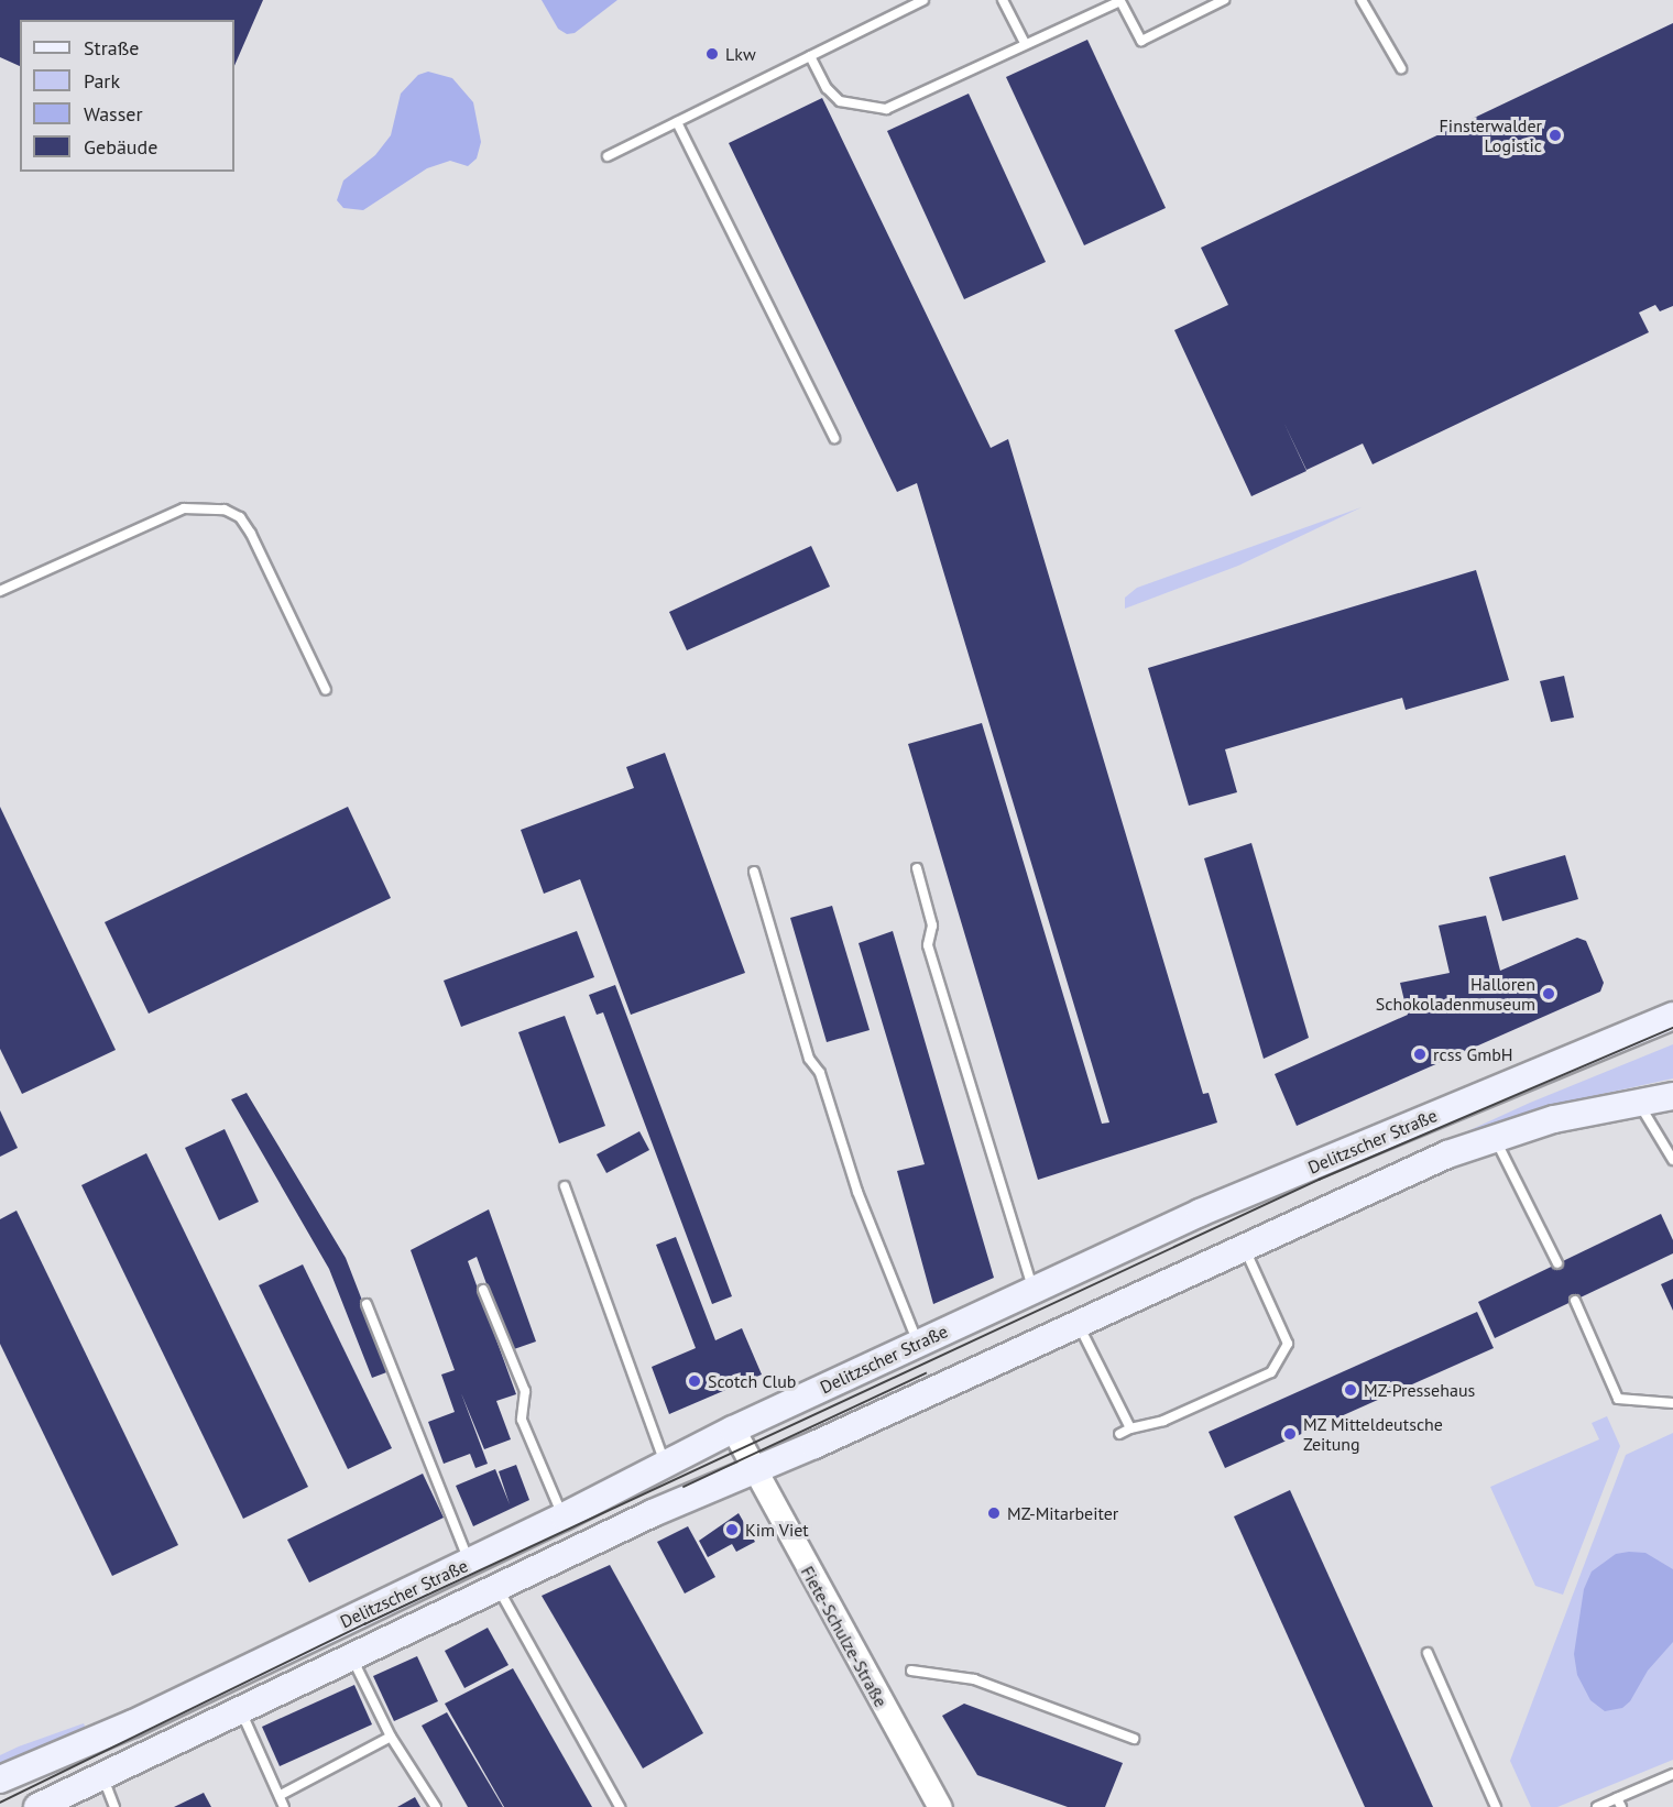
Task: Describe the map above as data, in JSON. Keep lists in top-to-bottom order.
{
  "streets": {
    "main road": ["Delitzscher Straße"],
    "street": ["Fiete-Schulze-Straße"]
  },
  "crossings": [
    ["Delitzscher Straße", "Fiete-Schulze-Straße"]
  ],
  "places": [
    "Lkw",
    "Finsterwalder Logistic",
    "Halloren Schokoladenmuseum",
    "rcss GmbH",
    "Scotch Club",
    "MZ-Pressehaus",
    "MZ Mitteldeutsche Zeitung",
    "MZ-Mitarbeiter",
    "Kim Viet"
  ],
  "legend": [
    "Straße",
    "Park",
    "Wasser",
    "Gebäude"
  ]
}
